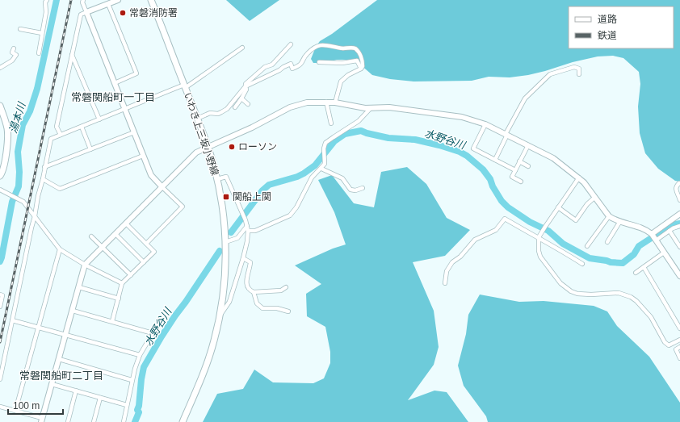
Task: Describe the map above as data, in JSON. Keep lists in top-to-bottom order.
{
  "streets": {
    "main road": ["いわき上三坂小野線"]
  },
  "districts": ["常磐関船町一丁目", "常磐関船町二丁目"],
  "water": ["湯本川", "水野谷川"],
  "places": {
    "other": ["常磐消防署", "ローソン"],
    "transit": ["関船上関"]
  },
  "legend": ["道路", "鉄道"],
  "scale_bar": "100 m"
}
